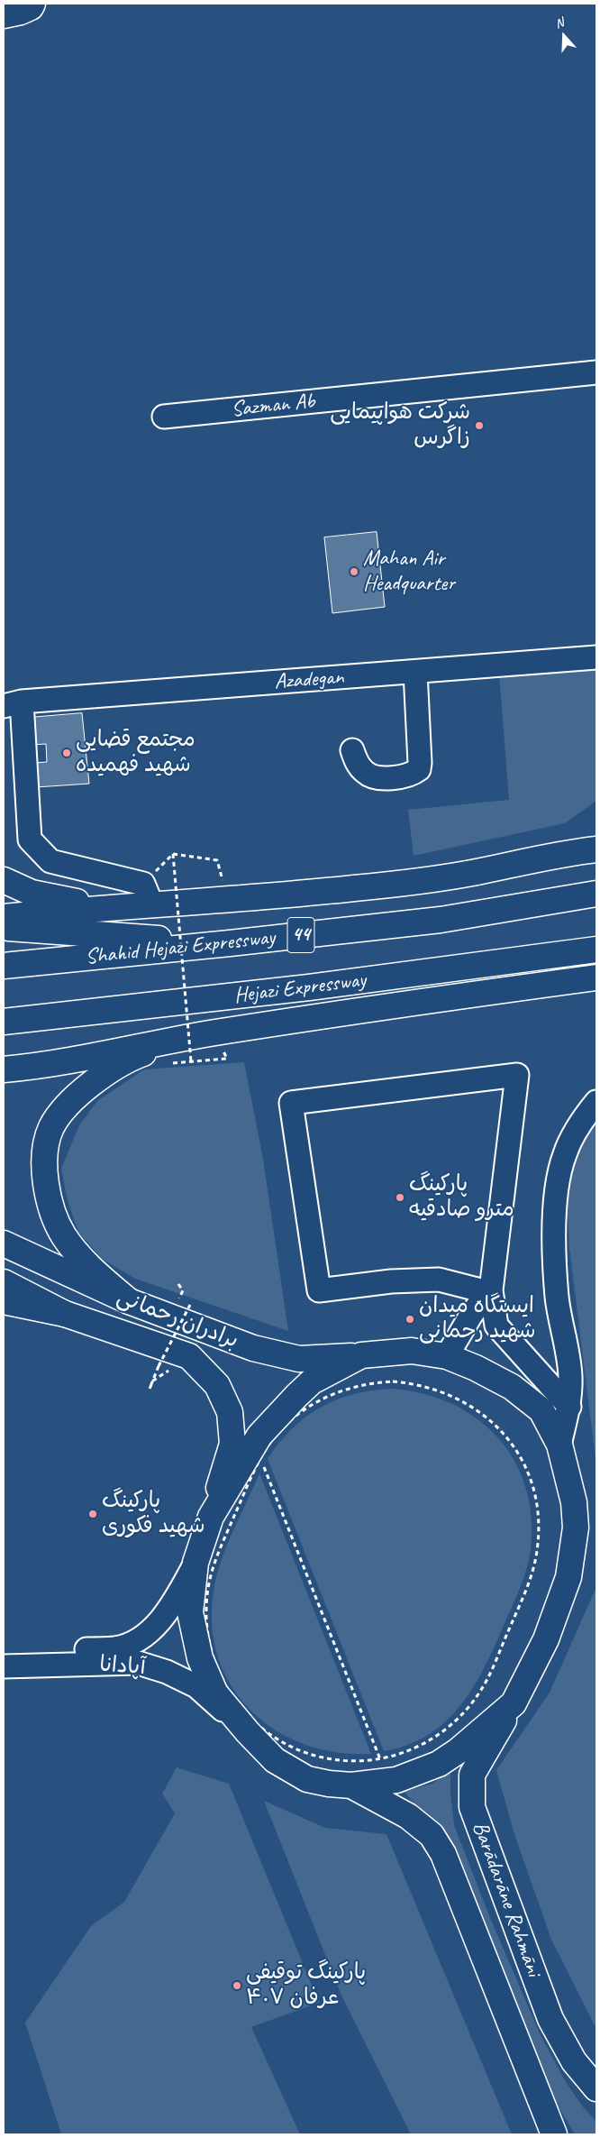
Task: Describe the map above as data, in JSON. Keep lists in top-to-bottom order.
{
  "streets": {
    "main road": [
      "44",
      "Shahid Hejazi Expressway",
      "Hejazi Expressway",
      "برادران رحمانی",
      "Barādarāne Rahmāni"
    ],
    "street": ["Sazman Ab", "Azadegan", "آپادانا"]
  },
  "crossings": [
    ["برادران رحمانی", "Barādarāne Rahmāni"]
  ],
  "places": [
    "شرکت هواپیمایی زاگرس",
    "Mahan Air Headquarter",
    "مجتمع قضایی شهید فهمیده",
    "پارکینگ مترو صادقیه",
    "ایستگاه میدان شهید رحمانی",
    "پارکینگ شهید فکوری",
    "پارکینگ توقیفی عرفان ۴۰۷"
  ],
  "north": "top"
}
